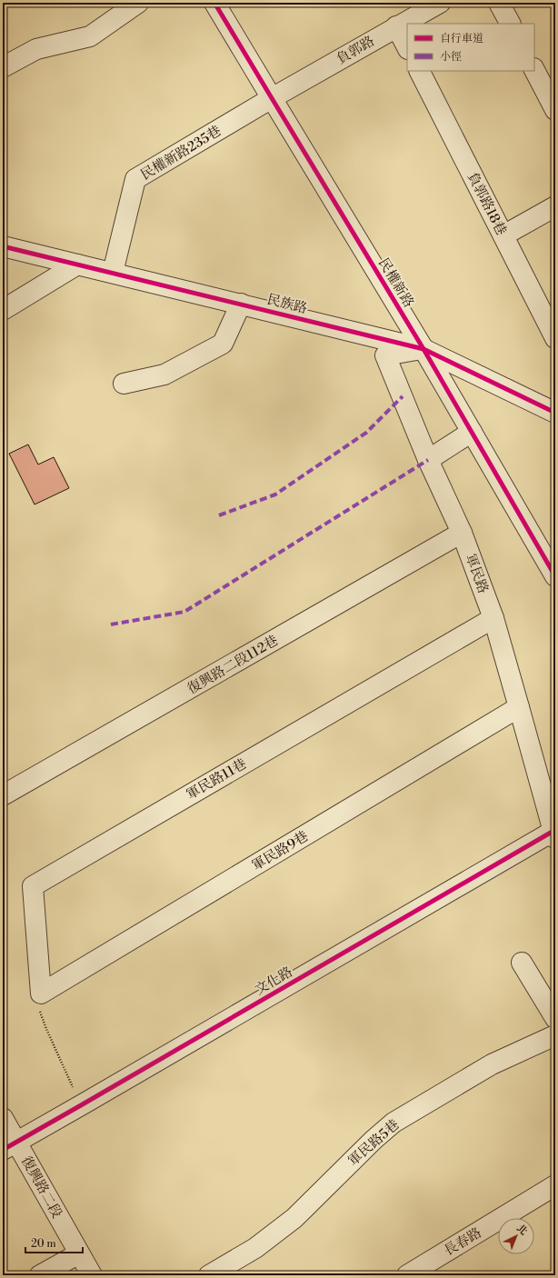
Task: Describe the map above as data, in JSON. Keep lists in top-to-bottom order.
{
  "streets": {
    "street": [
      "負郭路",
      "民權新路235巷",
      "負郭路18巷",
      "民權新路",
      "民族路",
      "軍民路",
      "復興路二段112巷",
      "軍民路11巷",
      "軍民路9巷",
      "文化路",
      "軍民路5巷",
      "復興路二段",
      "長春路"
    ]
  },
  "crossings": [
    ["負郭路", "民權新路235巷"],
    ["負郭路", "民權新路"],
    ["民權新路235巷", "民權新路"],
    ["民權新路235巷", "民族路"],
    ["民權新路", "民族路"],
    ["民權新路", "軍民路"],
    ["民族路", "軍民路"],
    ["軍民路", "復興路二段112巷"],
    ["軍民路", "軍民路11巷"],
    ["軍民路", "軍民路9巷"],
    ["軍民路", "文化路"],
    ["軍民路11巷", "軍民路9巷"],
    ["文化路", "復興路二段"]
  ],
  "legend": ["自行車道", "小徑"],
  "scale_bar": "20 m",
  "north": "top right"
}
